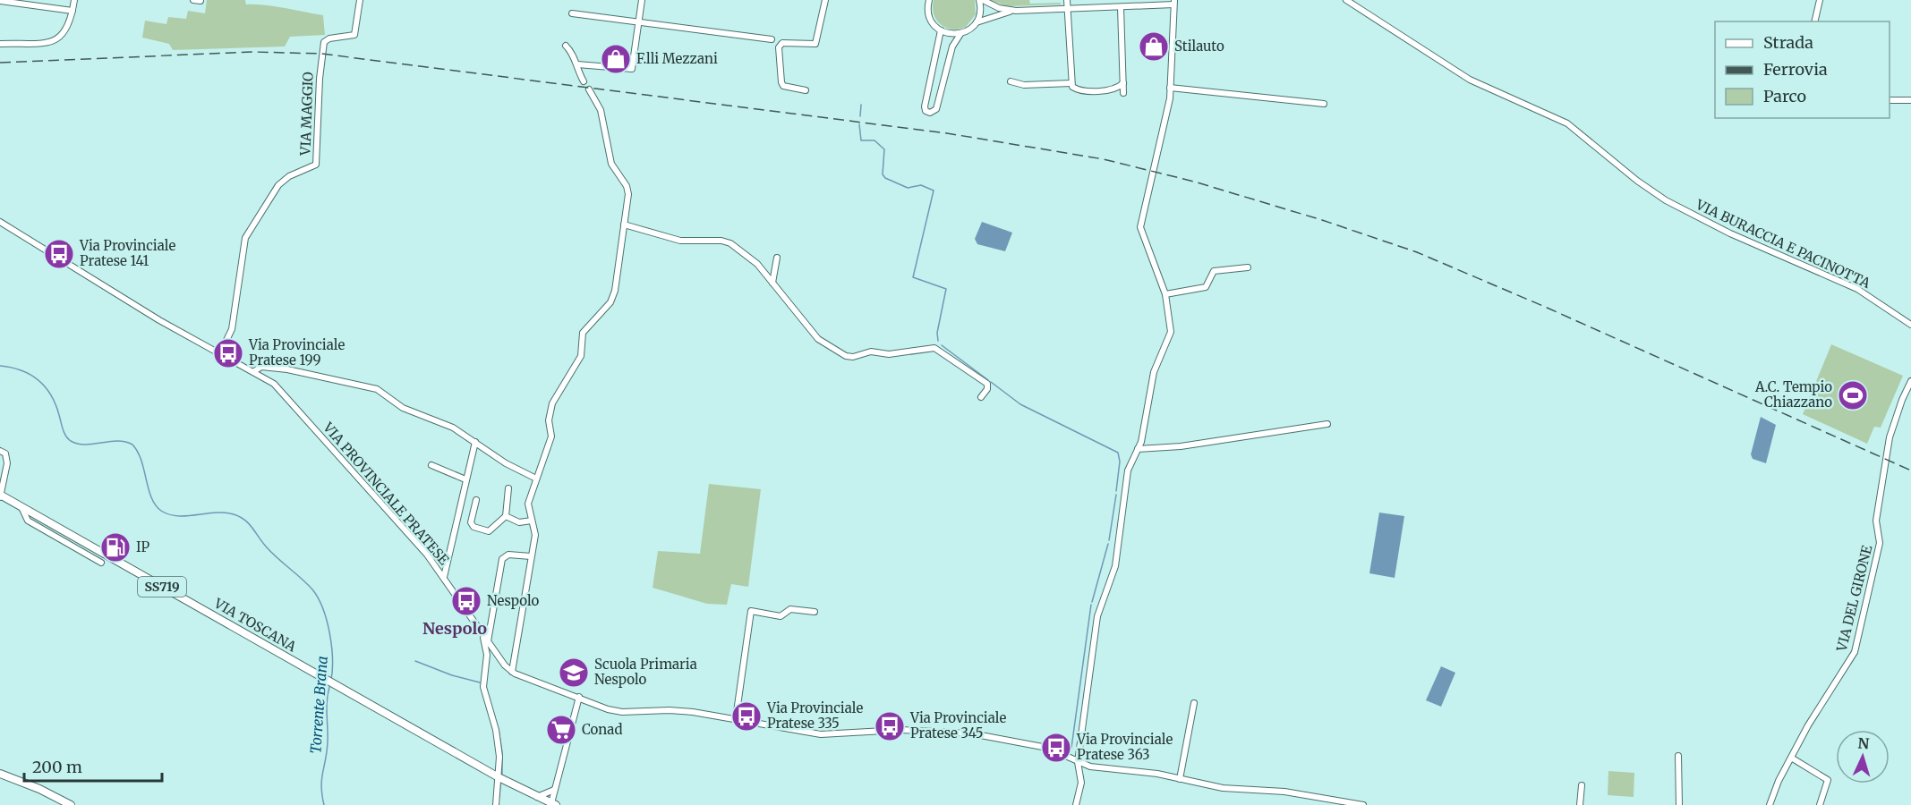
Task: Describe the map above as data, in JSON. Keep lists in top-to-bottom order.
{
  "streets": {
    "main road": ["SS719", "VIA TOSCANA"],
    "street": [
      "VIA MAGGIO",
      "VIA BURACCIA E PACINOTTA",
      "VIA PROVINCIALE PRATESE",
      "VIA DEL GIRONE"
    ]
  },
  "crossings": [
    ["VIA MAGGIO", "VIA PROVINCIALE PRATESE"]
  ],
  "districts": ["Nespolo"],
  "water": ["Torrente Brana"],
  "places": {
    "shop": ["Stilauto", "F.lli Mezzani"],
    "bus stop": [
      "Via Provinciale Pratese 141",
      "Via Provinciale Pratese 199",
      "Nespolo",
      "Via Provinciale Pratese 335",
      "Via Provinciale Pratese 345",
      "Via Provinciale Pratese 363"
    ],
    "sports": ["A.C. Tempio Chiazzano"],
    "fuel station": ["IP"],
    "school or university": ["Scuola Primaria Nespolo"],
    "supermarket": ["Conad"]
  },
  "legend": ["Strada", "Ferrovia", "Parco"],
  "scale_bar": "200 m",
  "north": "top"
}
